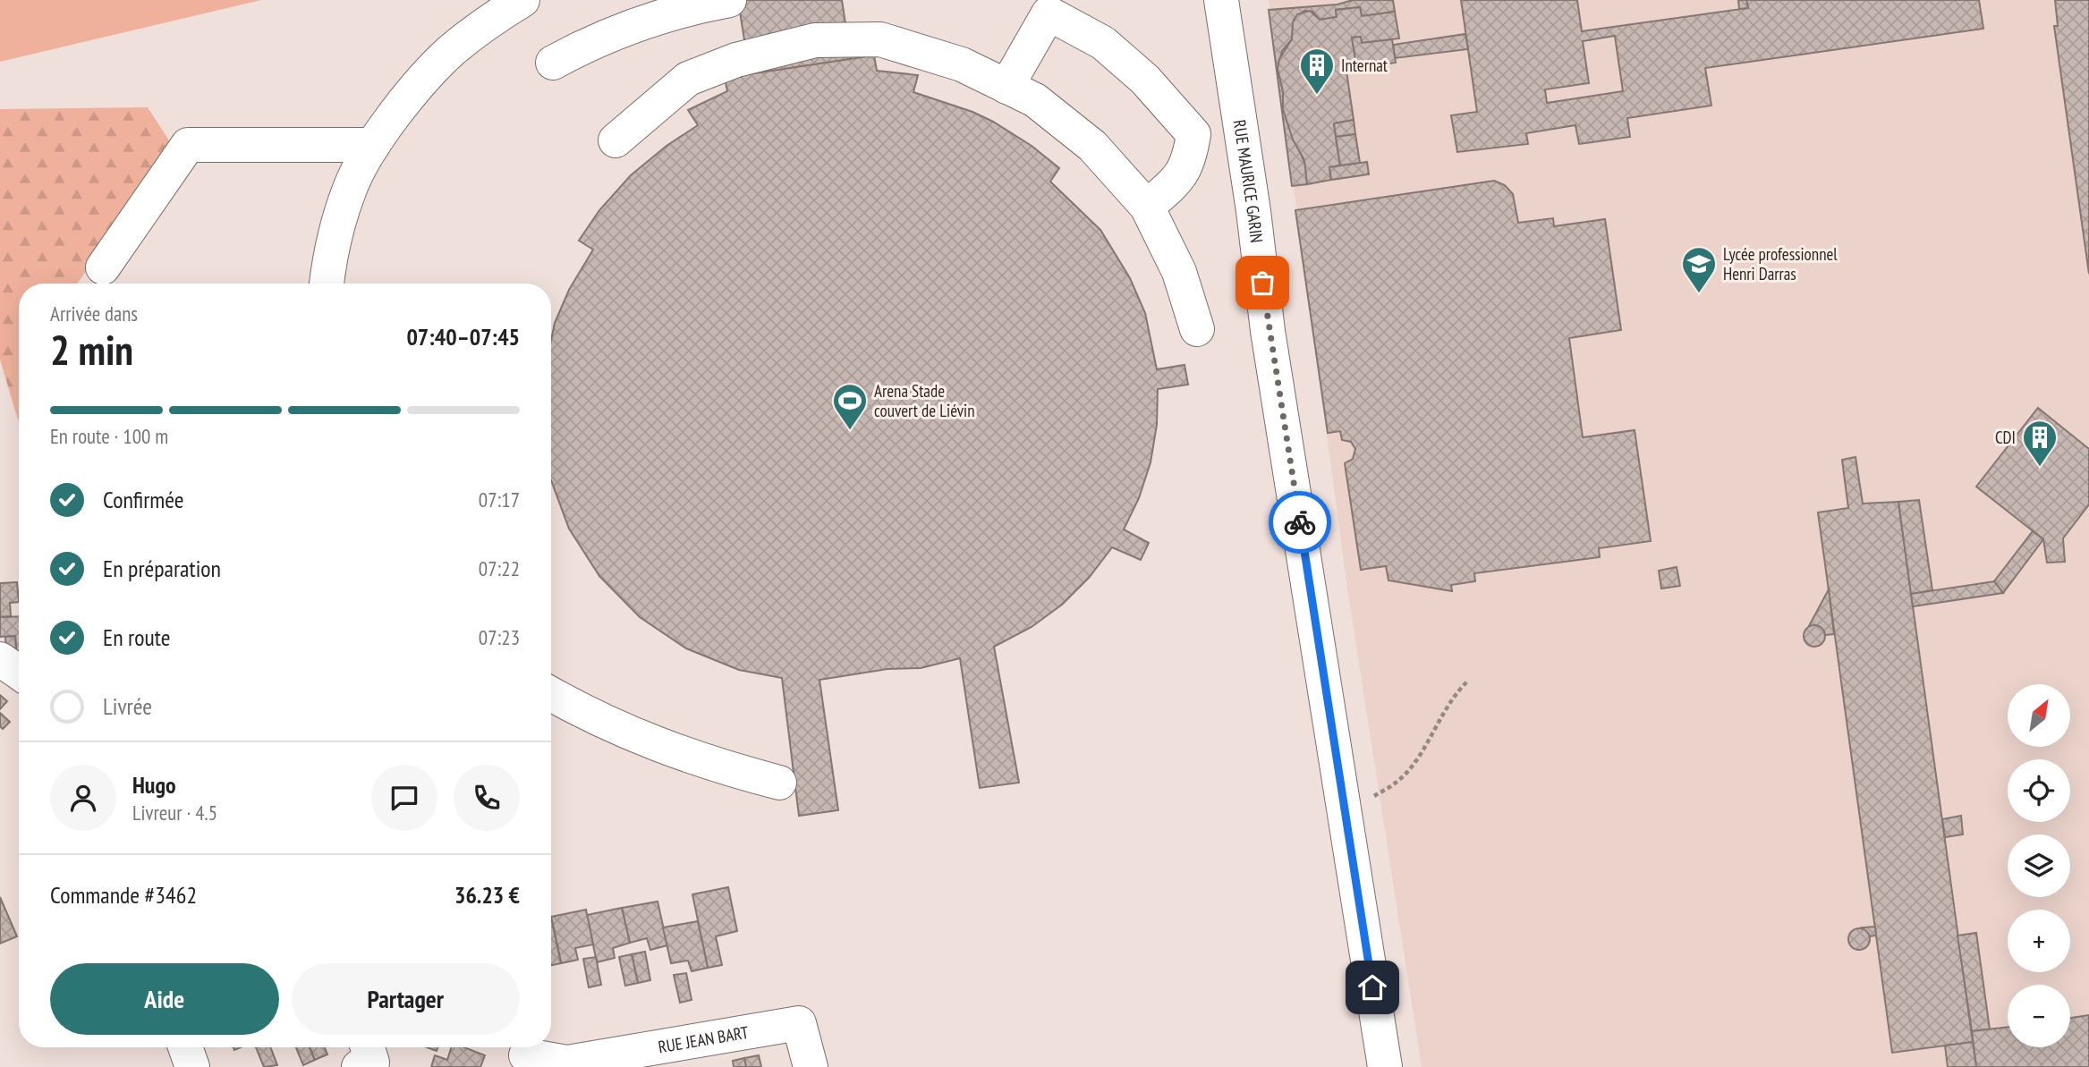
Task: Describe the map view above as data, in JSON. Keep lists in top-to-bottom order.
{
  "streets": {
    "street": ["RUE MAURICE GARIN", "RUE JEAN BART"]
  },
  "places": {
    "building": ["Internat", "CDI"],
    "school or university": ["Lycée professionnel Henri Darras"],
    "sports": ["Arena Stade couvert de Liévin"]
  },
  "north": "top right",
  "page": {
    "heading": ["2 min", "Arrivée dans", "07:40–07:45"],
    "panel": [
      "Hugo",
      "Livreur · 4.5",
      "Commande #3462",
      "36.23 €"
    ],
    "bar": "En route · 100 m",
    "list": [
      ["Confirmée", "07:17"],
      ["En préparation", "07:22"],
      ["En route", "07:23"],
      "Livrée"
    ],
    "map_buttons": ["+", "−"],
    "buttons": ["Aide", "Partager"]
  }
}
